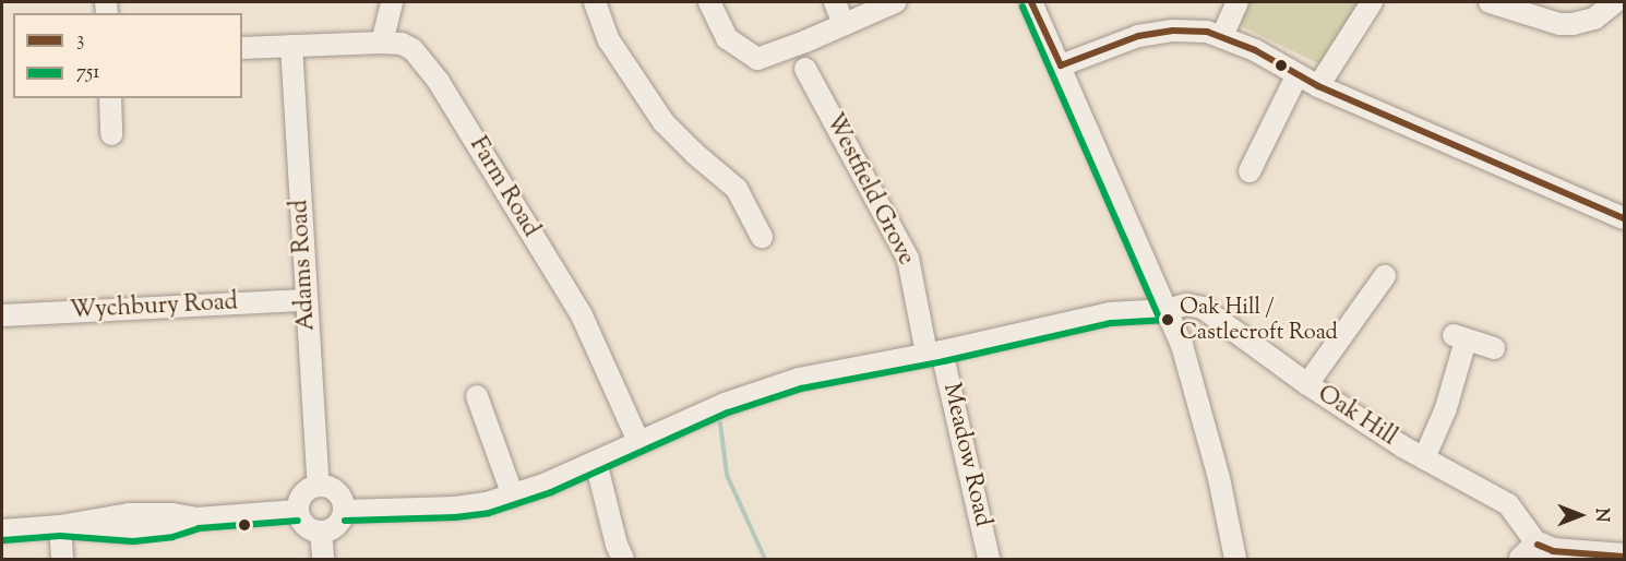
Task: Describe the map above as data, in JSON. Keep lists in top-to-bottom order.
{
  "streets": {
    "street": [
      "Farm Road",
      "Westfield Grove",
      "Adams Road",
      "Wychbury Road",
      "Oak Hill",
      "Meadow Road"
    ]
  },
  "crossings": [
    ["Farm Road", "Adams Road"],
    ["Farm Road", "Oak Hill"],
    ["Westfield Grove", "Oak Hill"],
    ["Westfield Grove", "Meadow Road"],
    ["Adams Road", "Wychbury Road"],
    ["Adams Road", "Oak Hill"],
    ["Oak Hill", "Meadow Road"]
  ],
  "places": ["Oak Hill / Castlecroft Road"],
  "lines": ["transit line 3", "transit line 751"],
  "legend": ["3", "751"],
  "north": "right"
}
